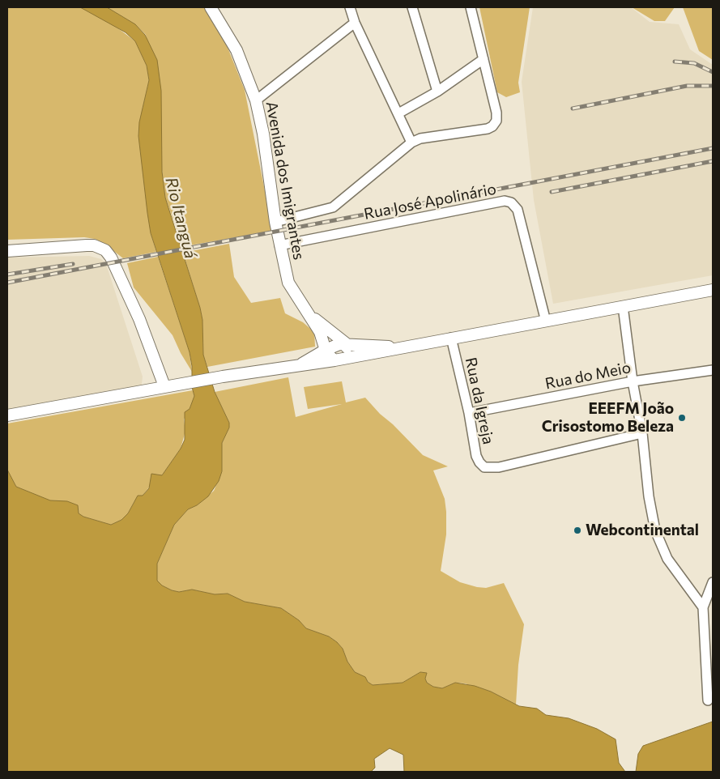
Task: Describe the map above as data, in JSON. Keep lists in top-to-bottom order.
{
  "streets": {
    "street": [
      "Avenida dos Imigrantes",
      "Rua José Apolinário",
      "Rua do Meio",
      "Rua da Igreja"
    ]
  },
  "crossings": [
    ["Avenida dos Imigrantes", "Rua José Apolinário"],
    ["Rua do Meio", "Rua da Igreja"]
  ],
  "water": ["Rio Itanguá"],
  "places": ["EEEFM João Crisostomo Beleza", "Webcontinental"]
}
